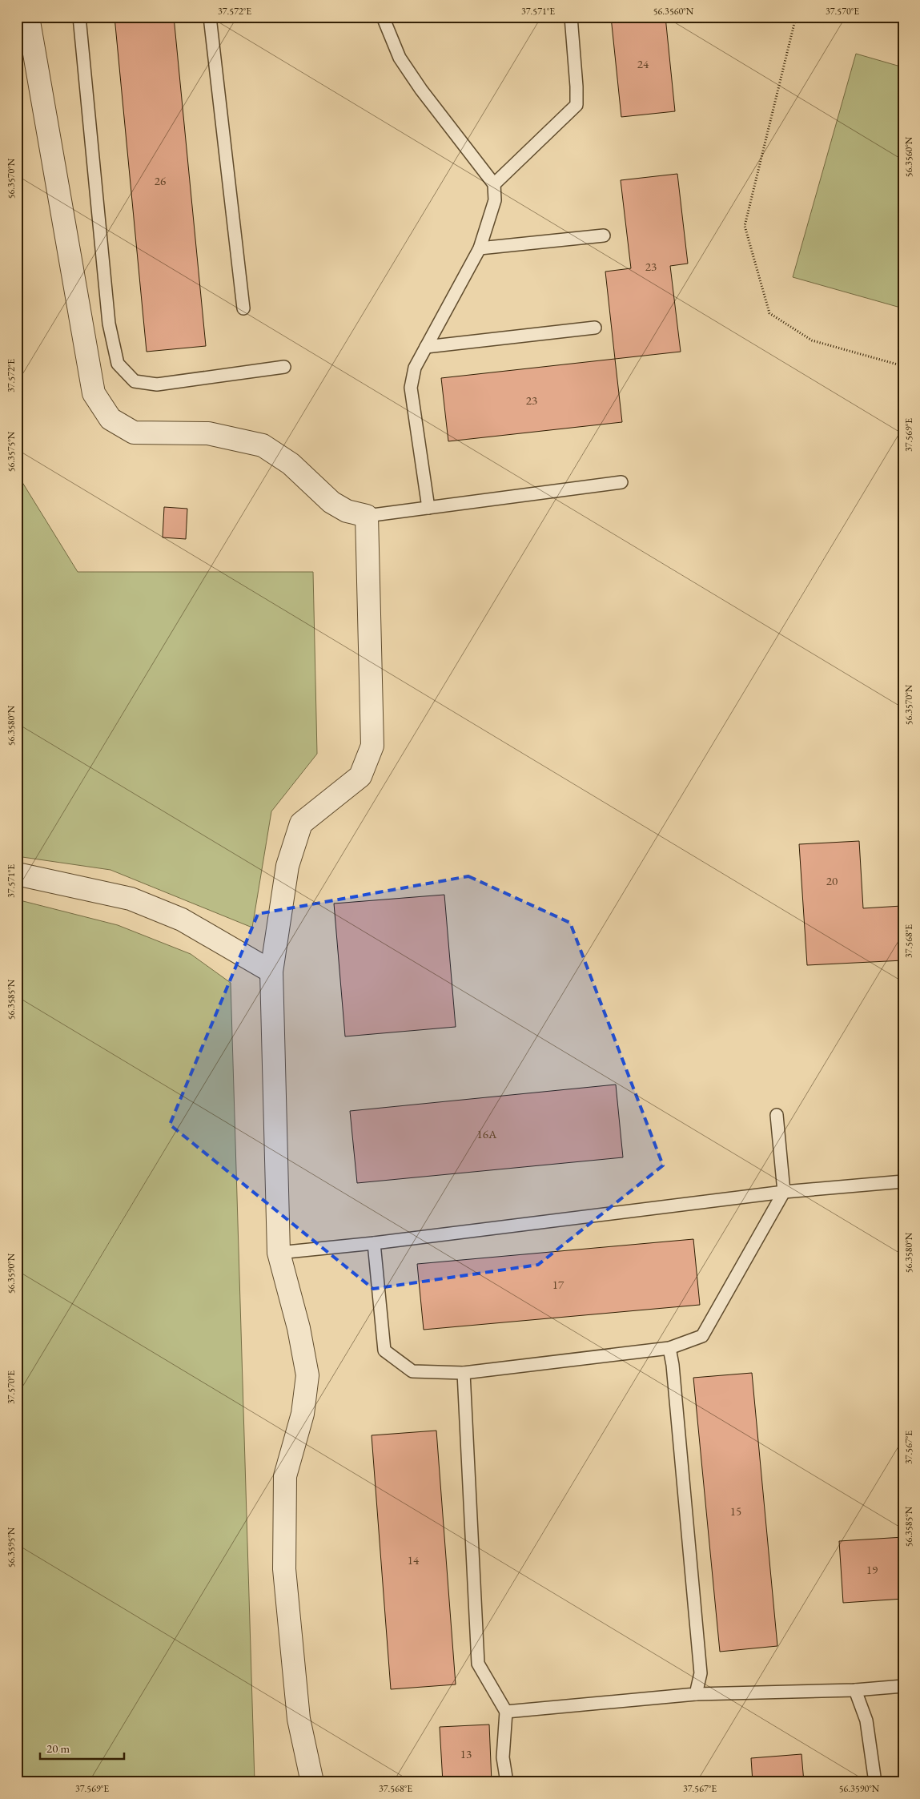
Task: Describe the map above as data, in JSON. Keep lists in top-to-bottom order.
{
  "house_numbers": [
    "24",
    "26",
    "23",
    "23",
    "20",
    "16А",
    "17",
    "15",
    "14",
    "19",
    "13"
  ],
  "scale_bar": "20 m",
  "coordinates": [
    "37.572°E",
    "37.571°E",
    "56.3560°N",
    "37.570°E",
    "56.3570°N",
    "37.569°E",
    "56.3575°N",
    "56.3580°N",
    "37.568°E",
    "56.3585°N",
    "56.3590°N",
    "37.567°E",
    "56.3595°N"
  ]
}
